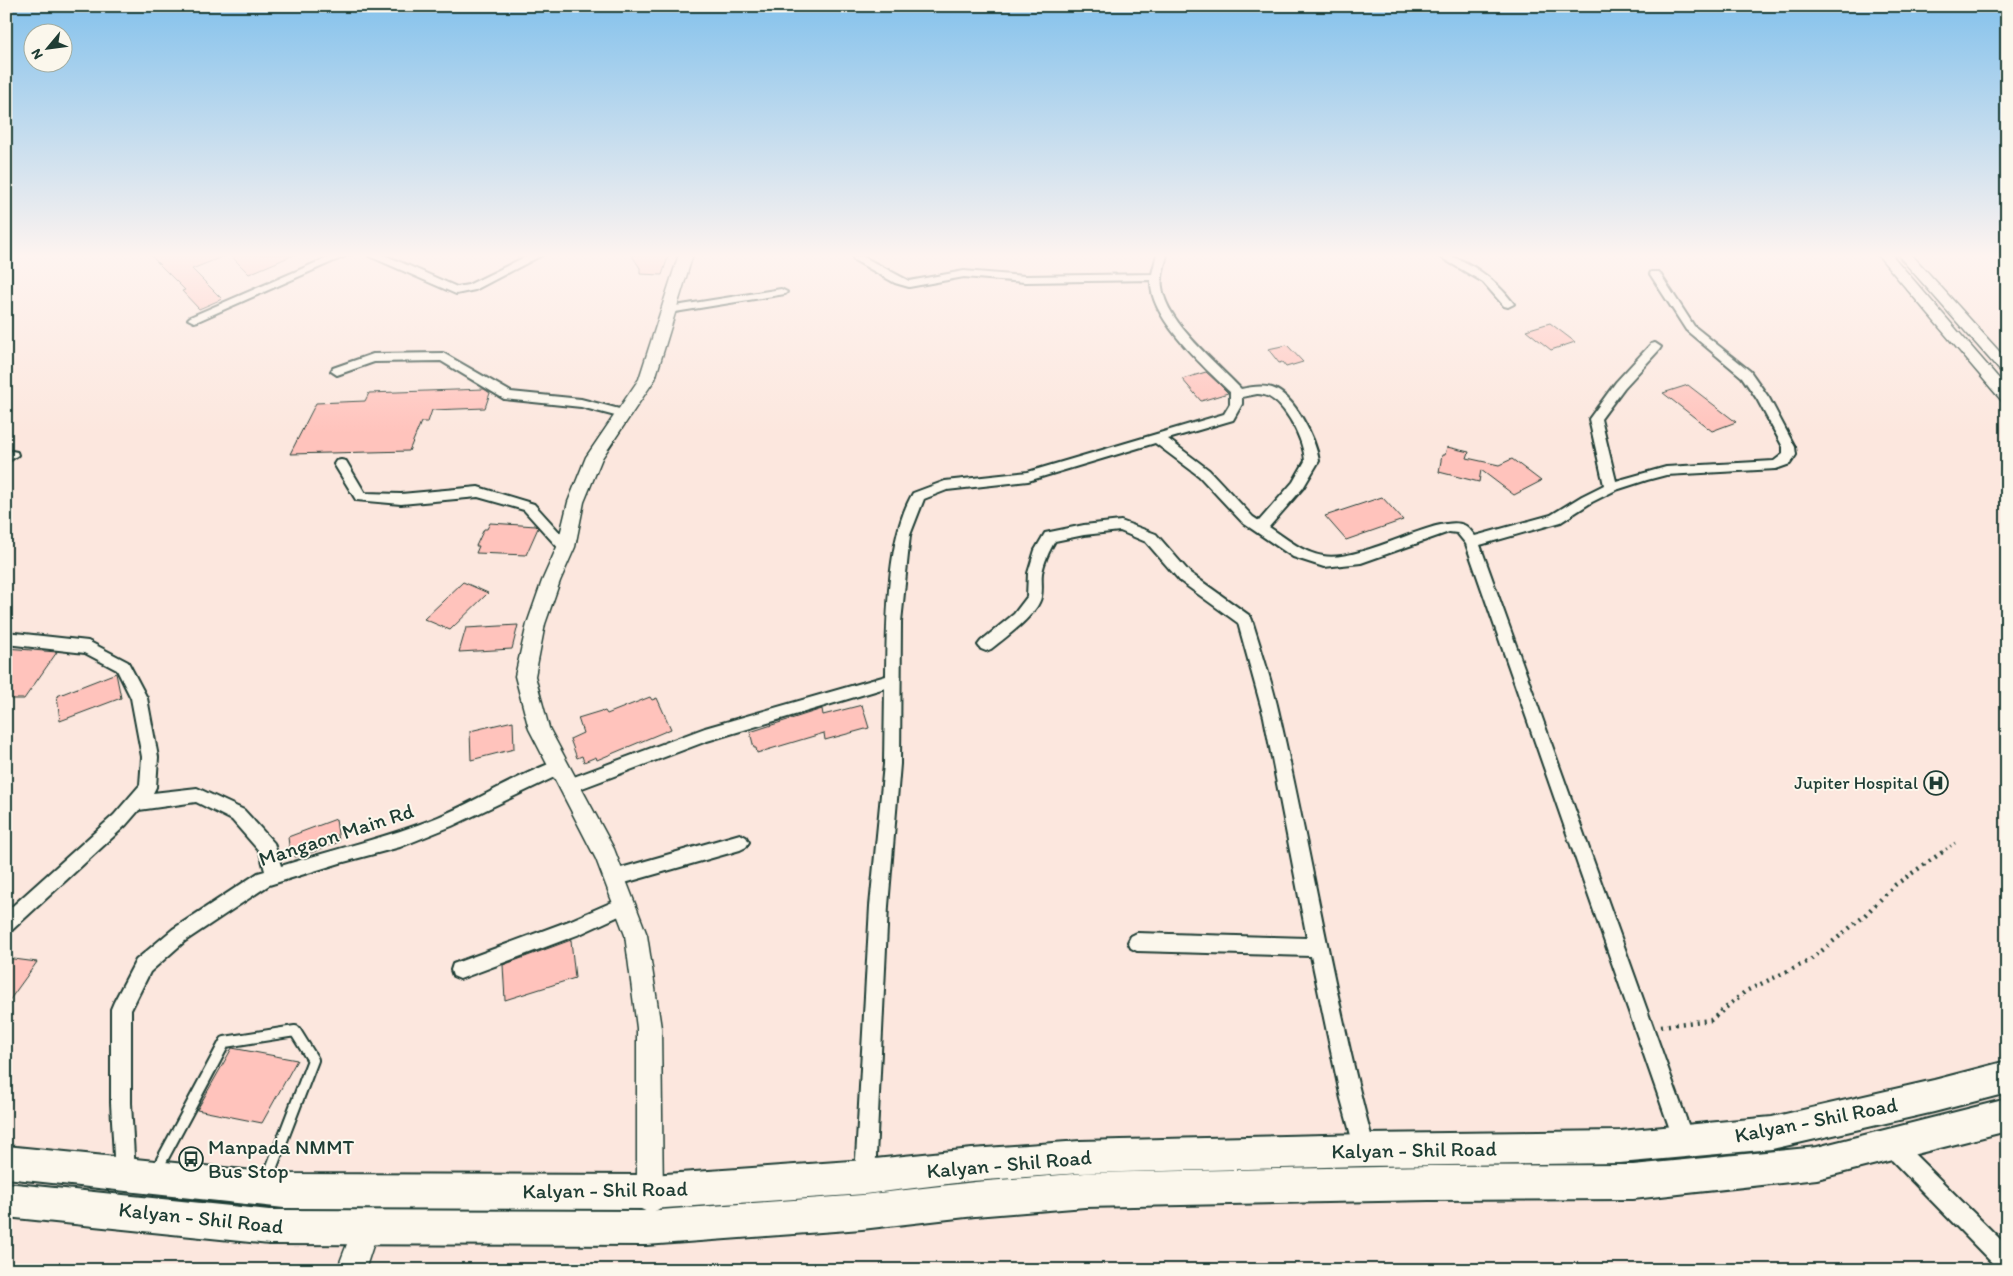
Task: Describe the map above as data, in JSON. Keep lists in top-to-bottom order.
{
  "streets": {
    "main road": ["Kalyan - Shil Road"],
    "street": ["Mangaon Main Rd"]
  },
  "crossings": [
    ["Mangaon Main Rd", "Kalyan - Shil Road"]
  ],
  "places": {
    "hospital": ["Jupiter Hospital"],
    "bus stop": ["Manpada NMMT Bus Stop"]
  },
  "north": "bottom left"
}
